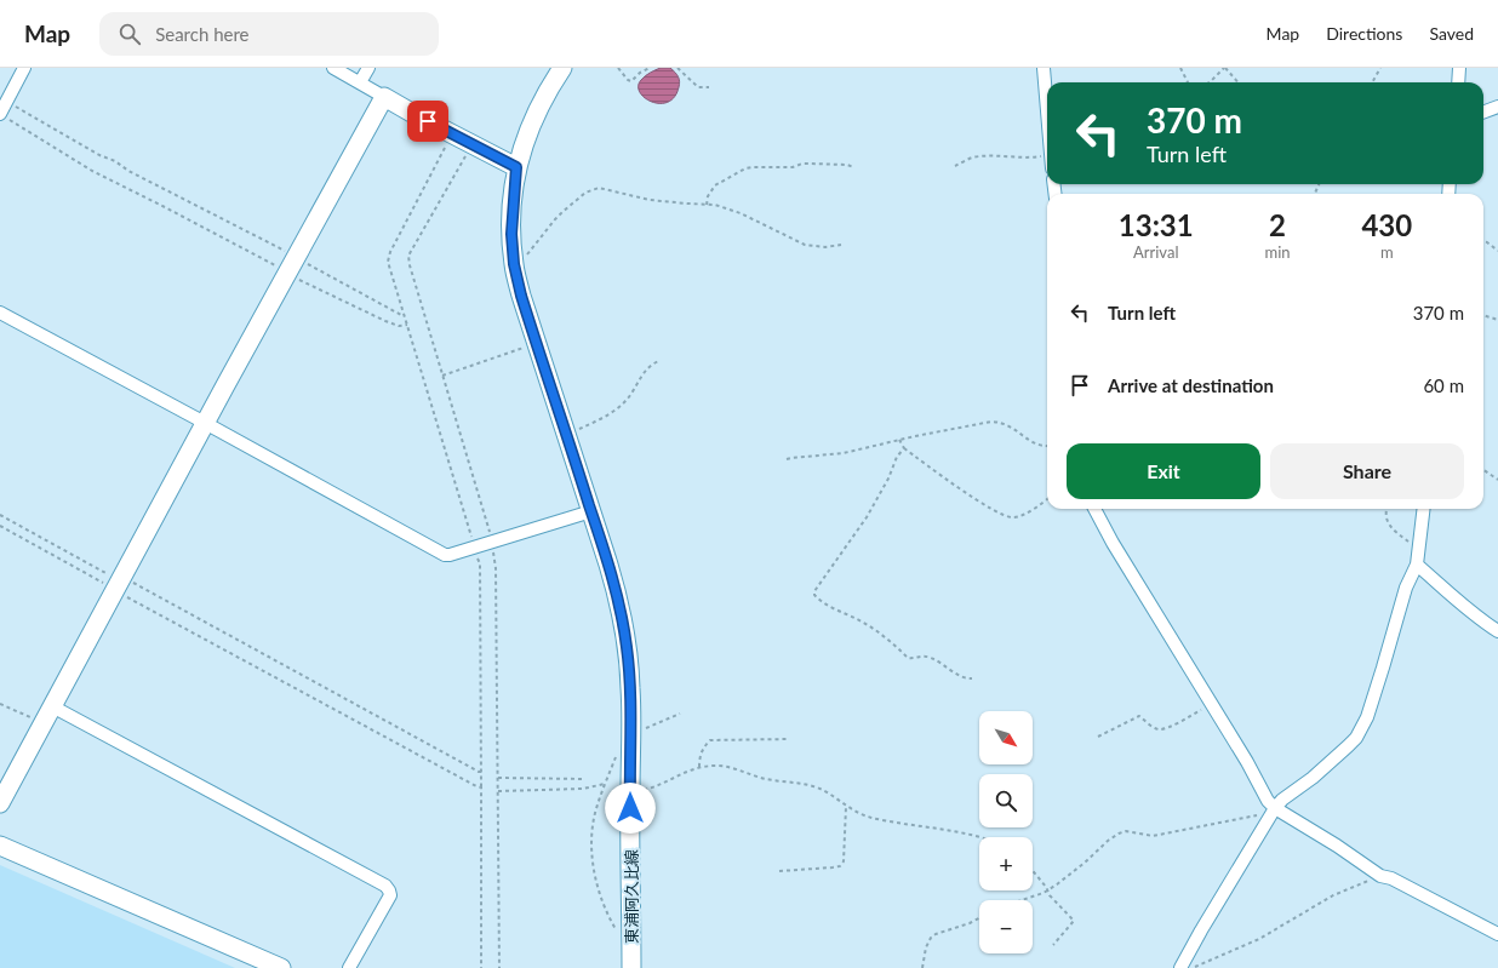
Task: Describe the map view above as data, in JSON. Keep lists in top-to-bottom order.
{
  "streets": {
    "street": ["東浦阿久比線"]
  },
  "north": "bottom right",
  "page": {
    "header": "Map",
    "search": "Search here",
    "nav": ["Map", "Directions", "Saved"],
    "turn": ["370 m", "Turn left"],
    "eta": [
      "13:31",
      "Arrival",
      "2",
      "min",
      "430",
      "m"
    ],
    "list": [
      {
        "name": "Turn left",
        "value": "370 m"
      },
      {
        "name": "Arrive at destination",
        "value": "60 m"
      }
    ],
    "buttons": ["Exit", "Share"],
    "map_buttons": ["+", "−"]
  }
}
